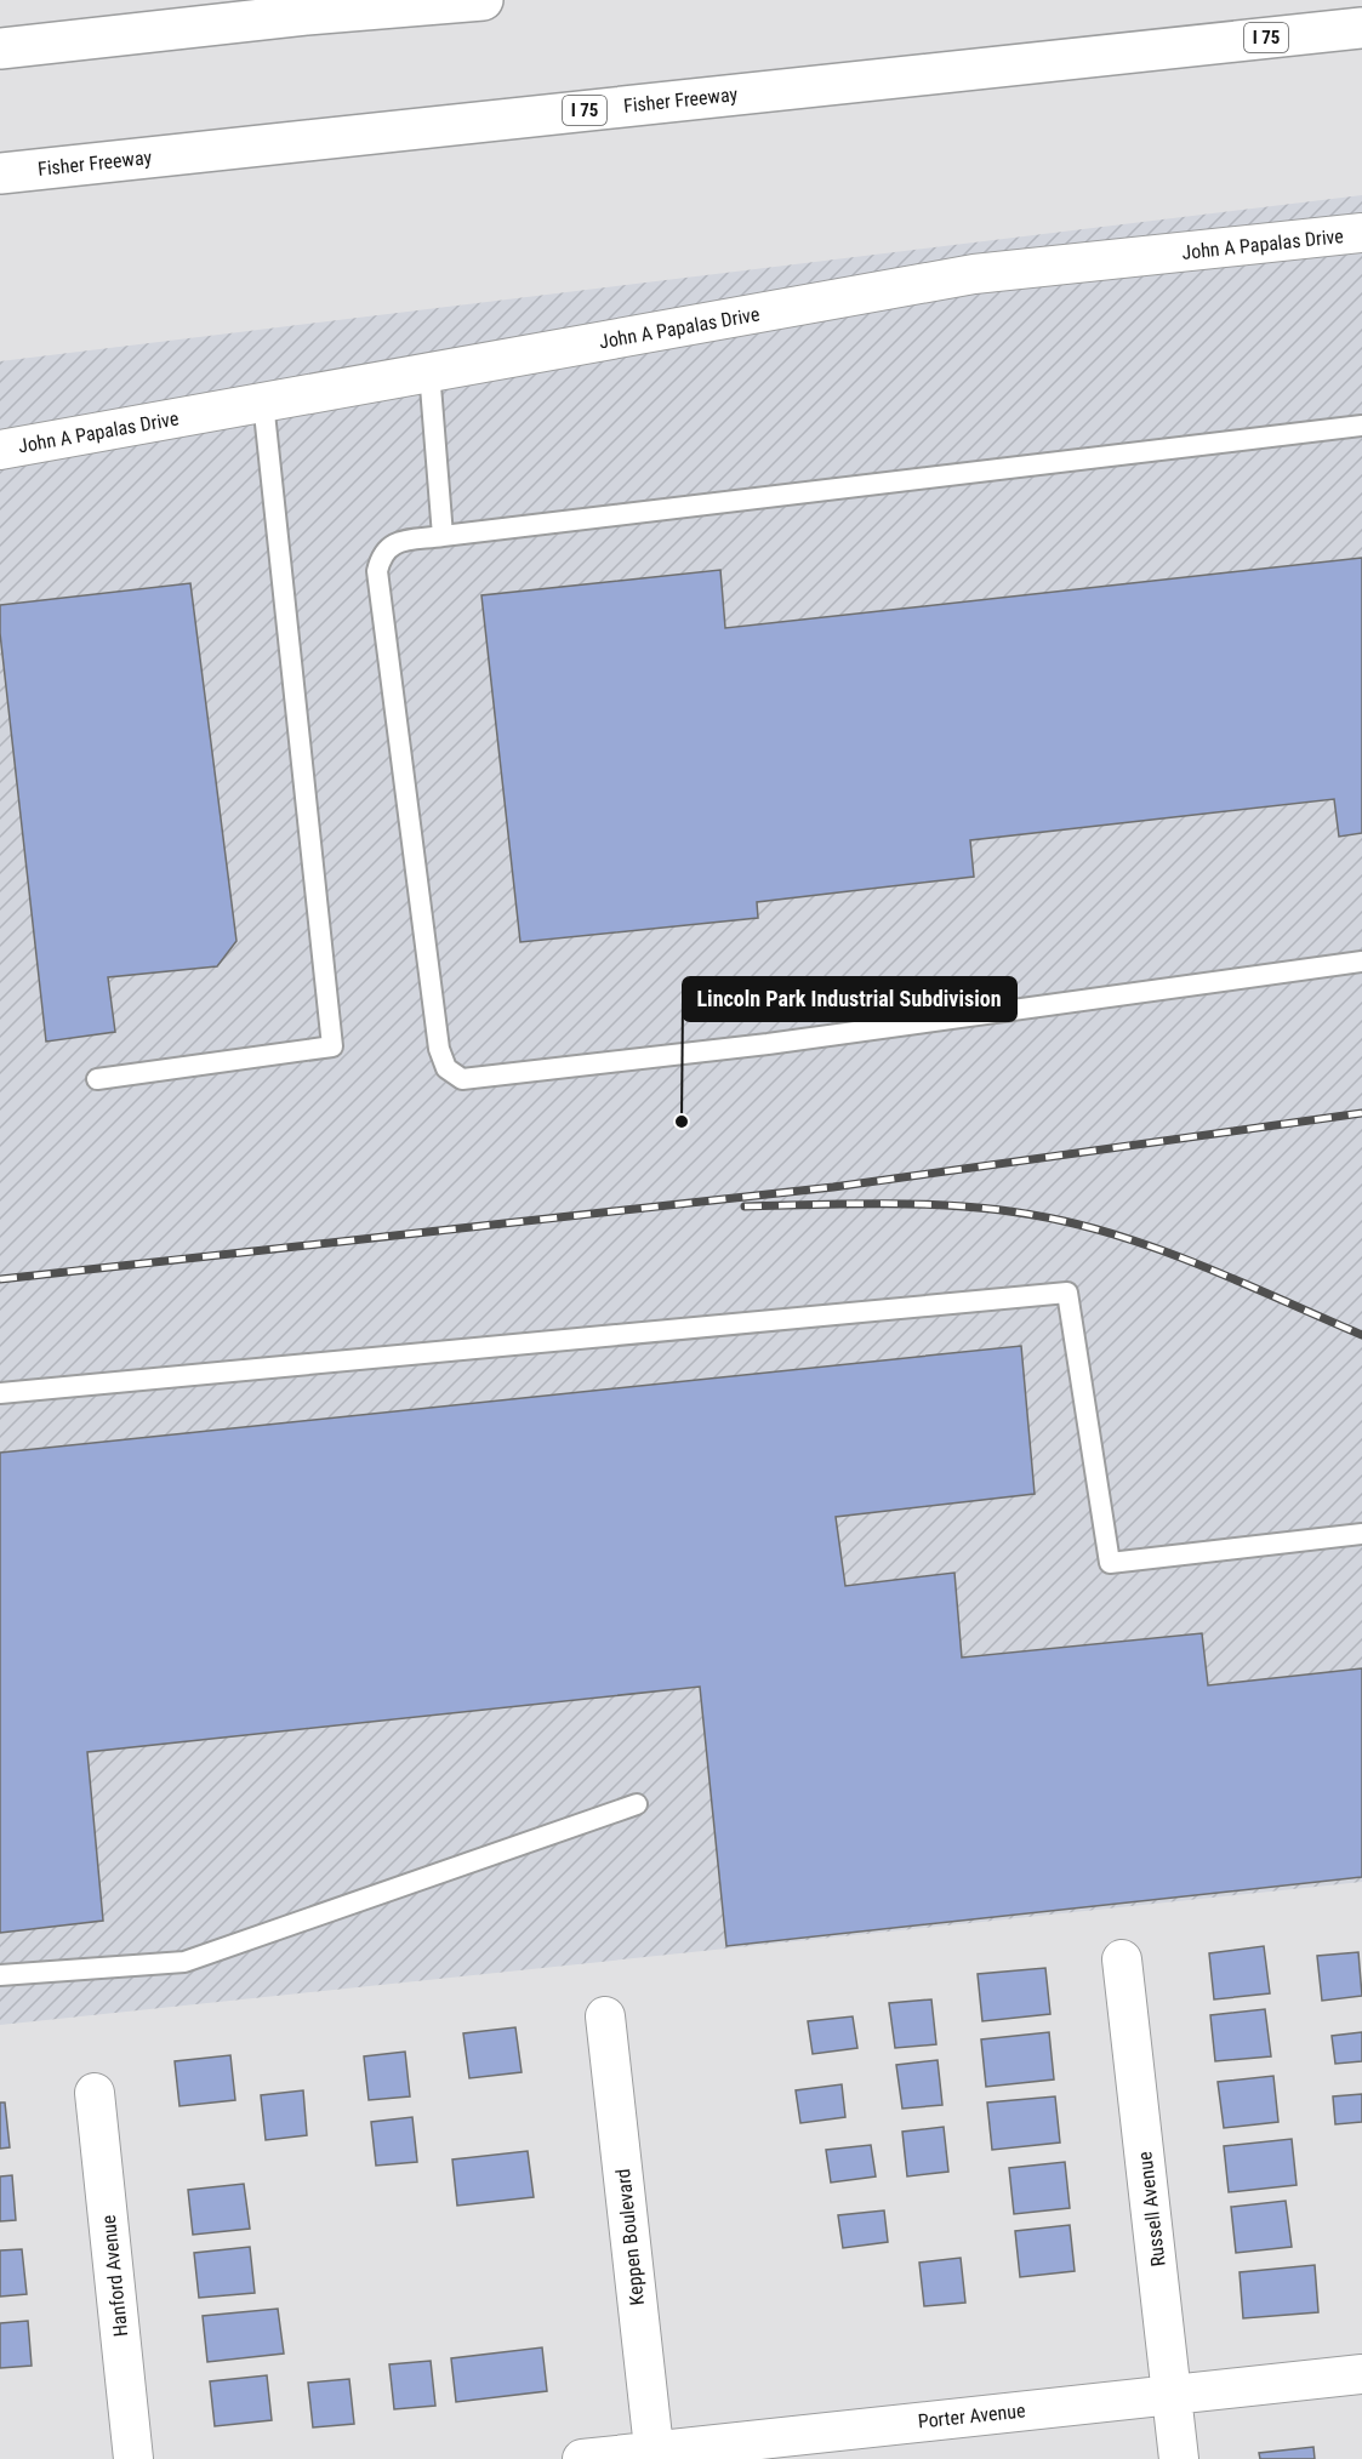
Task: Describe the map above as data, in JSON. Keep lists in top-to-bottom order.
{
  "streets": {
    "highway": ["I 75", "Fisher Freeway"],
    "street": [
      "John A Papalas Drive",
      "Russell Avenue",
      "Keppen Boulevard",
      "Hanford Avenue",
      "Porter Avenue"
    ]
  },
  "crossings": [
    ["Russell Avenue", "Porter Avenue"],
    ["Keppen Boulevard", "Porter Avenue"]
  ],
  "places": ["Lincoln Park Industrial Subdivision"]
}
